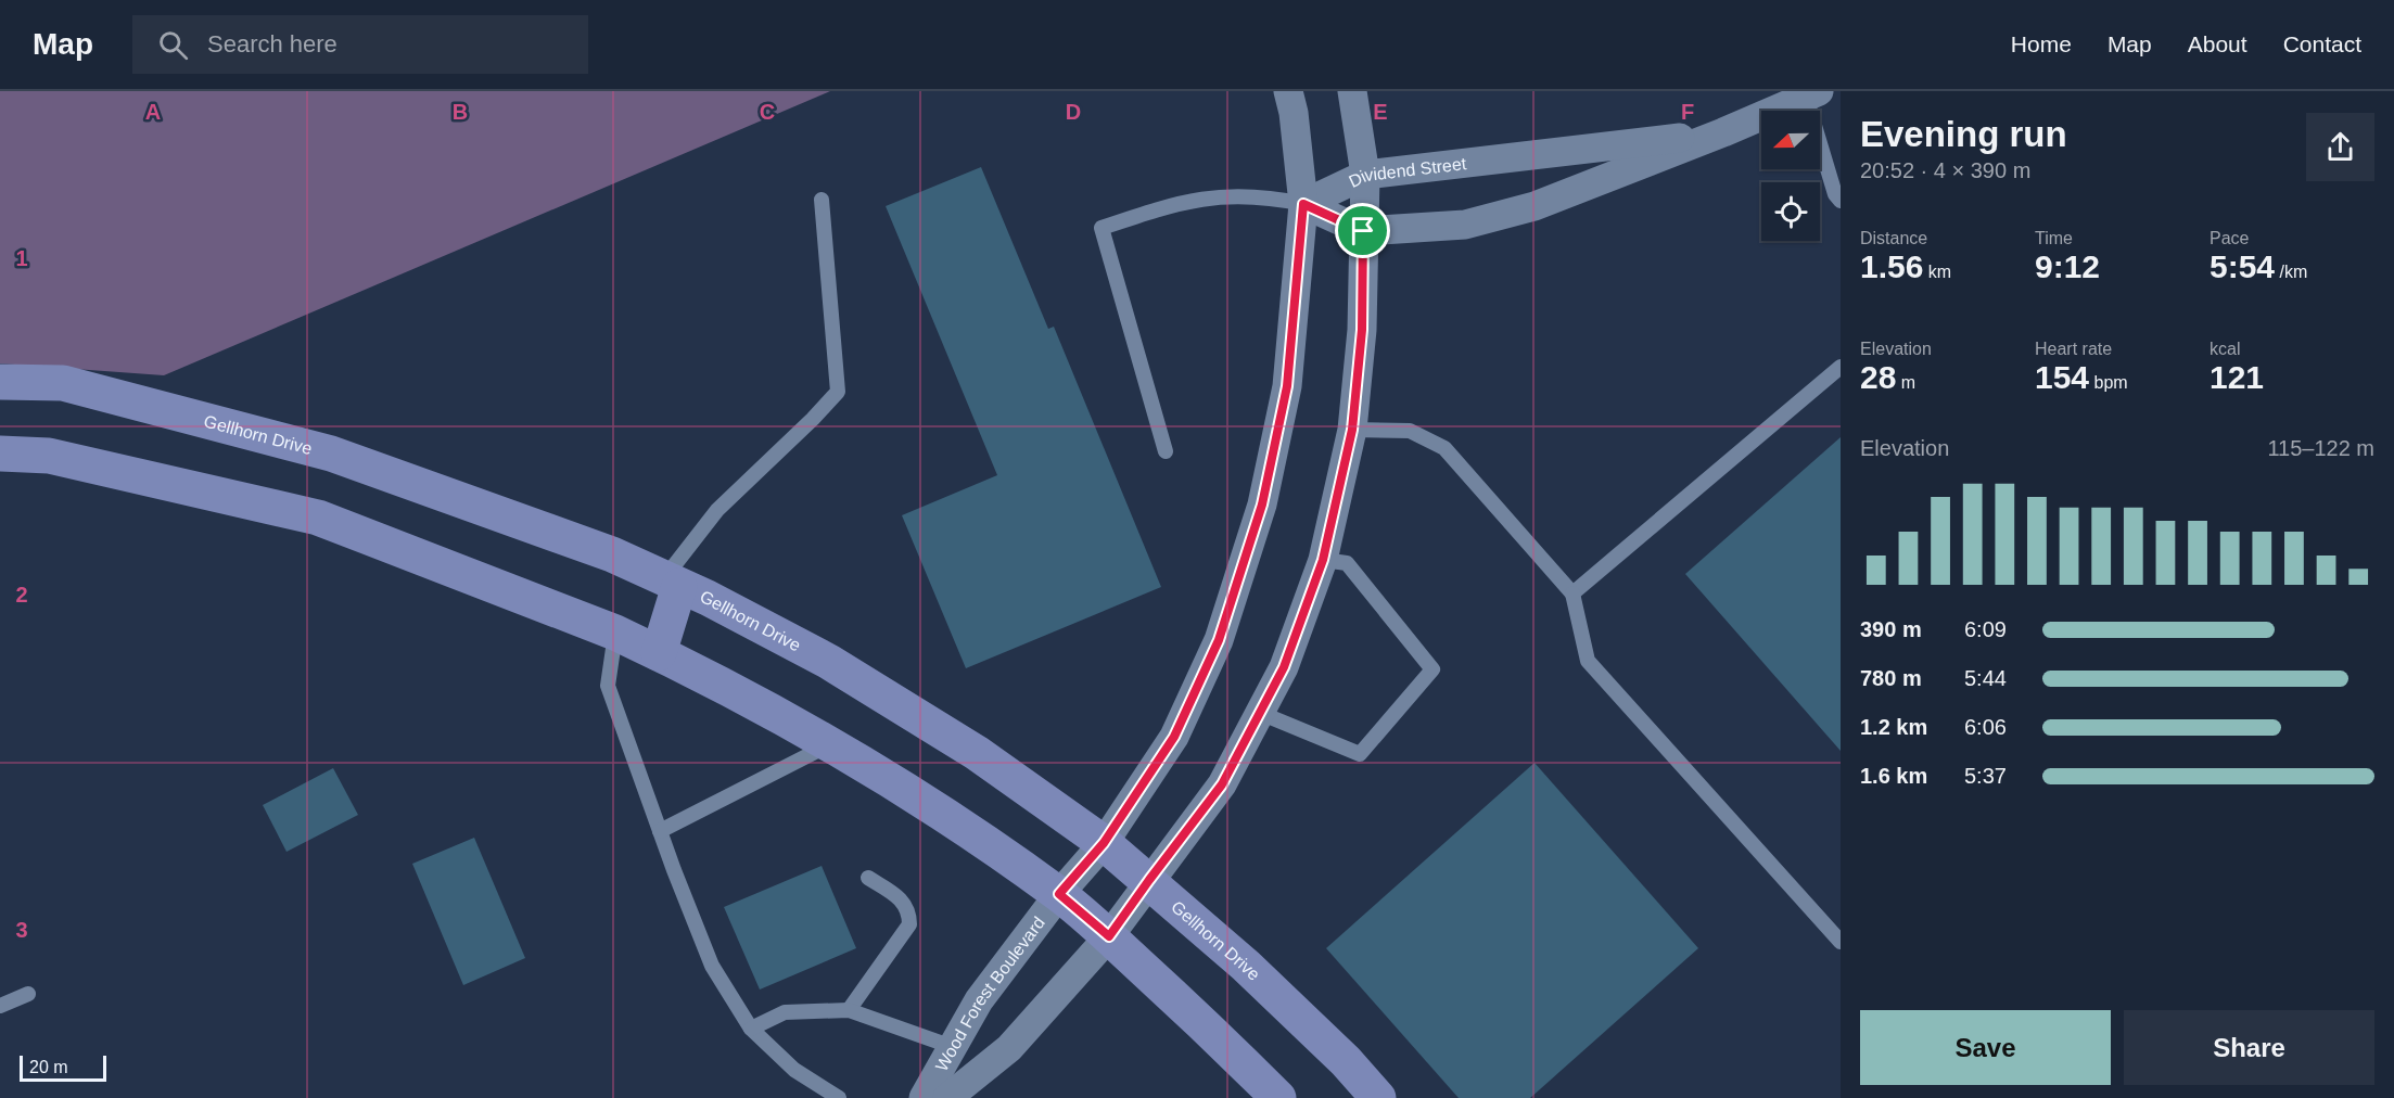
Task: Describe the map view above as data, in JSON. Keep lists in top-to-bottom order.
{
  "streets": {
    "main road": ["Gellhorn Drive"],
    "street": ["Dividend Street", "Wood Forest Boulevard"]
  },
  "crossings": [
    ["Dividend Street", "Wood Forest Boulevard"],
    ["Gellhorn Drive", "Wood Forest Boulevard"]
  ],
  "scale_bar": "20 m",
  "north": "left",
  "page": {
    "header": "Map",
    "search": "Search here",
    "nav": [
      "Home",
      "Map",
      "About",
      "Contact"
    ],
    "heading": ["Evening run", "20:52 · 4 × 390 m"],
    "stats": [
      ["Distance", "1.56 km"],
      ["Time", "9:12"],
      ["Pace", "5:54 /km"],
      ["Elevation", "28 m"],
      ["Heart rate", "154 bpm"],
      ["kcal", "121"]
    ],
    "chart": ["Elevation", "115–122 m"],
    "list": [
      {
        "name": "390 m",
        "note": "6:09"
      },
      {
        "name": "780 m",
        "note": "5:44"
      },
      {
        "name": "1.2 km",
        "note": "6:06"
      },
      {
        "name": "1.6 km",
        "note": "5:37"
      }
    ],
    "buttons": ["Save", "Share"],
    "scale": "20 m"
  },
  "grid": {
    "columns": [
      "A",
      "B",
      "C",
      "D",
      "E",
      "F"
    ],
    "rows": ["1", "2", "3"]
  }
}
